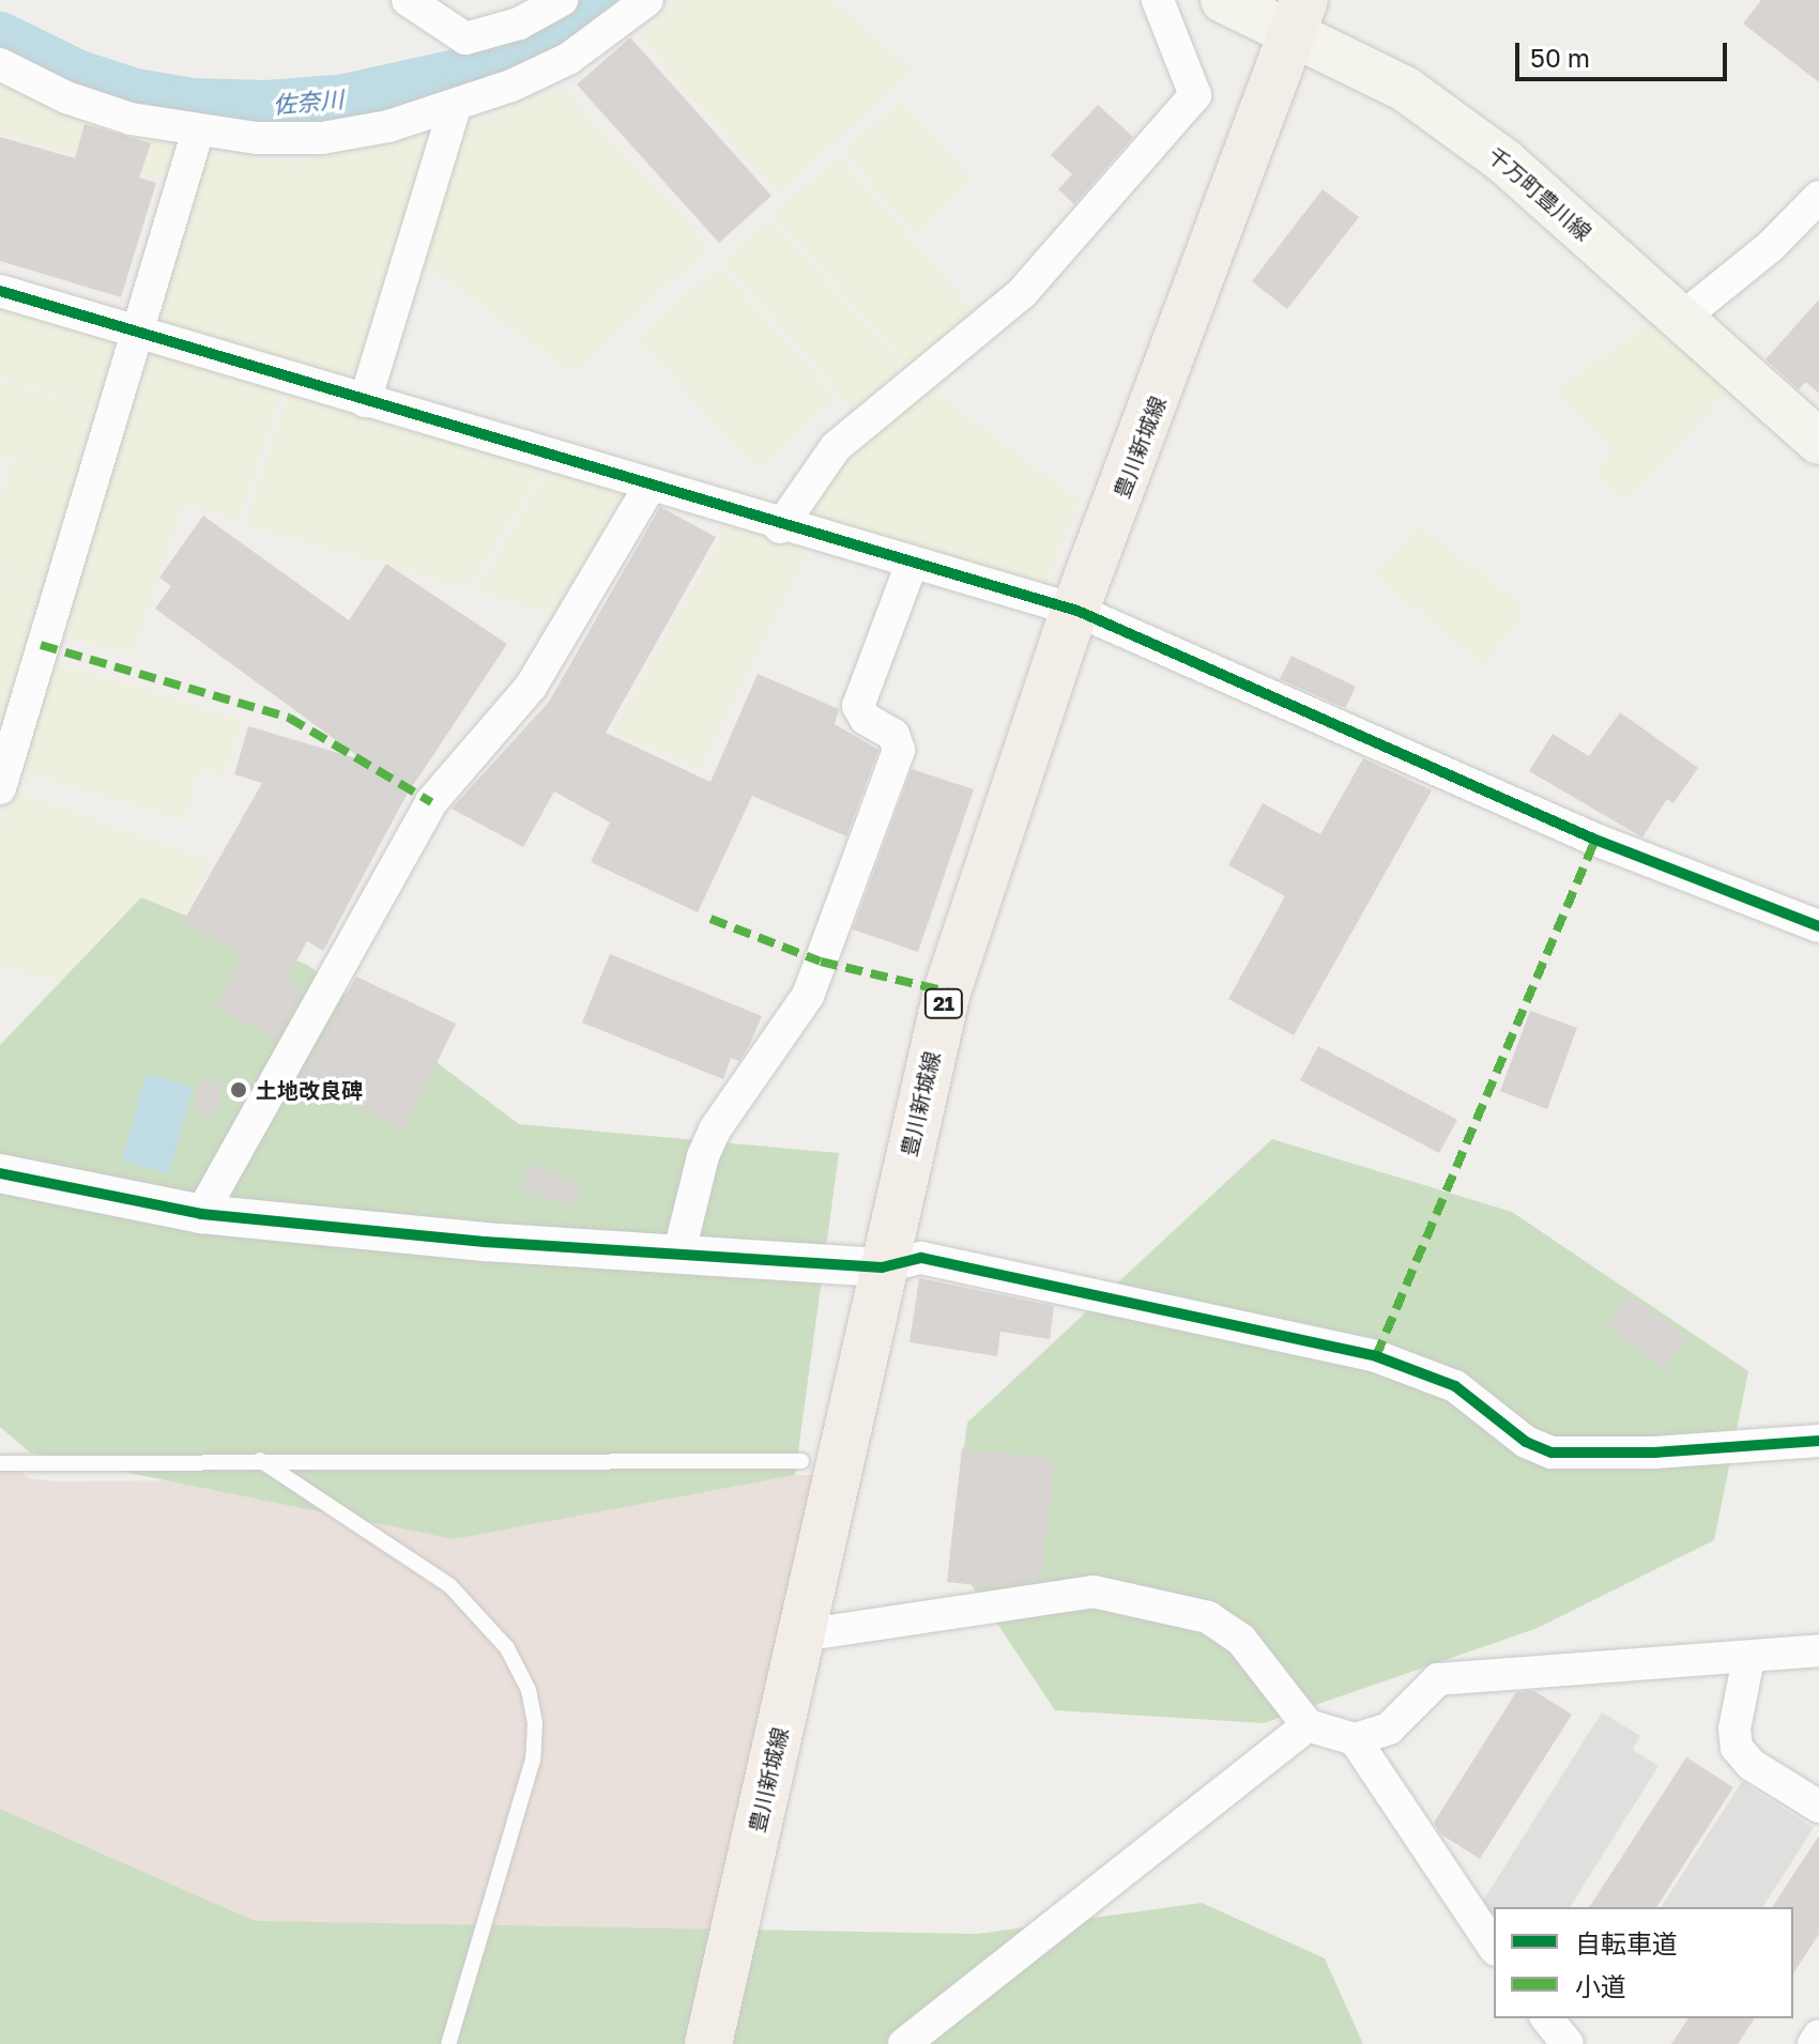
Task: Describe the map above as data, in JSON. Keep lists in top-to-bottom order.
{
  "streets": {
    "main road": ["千万町豊川線", "豊川新城線", "21"]
  },
  "crossings": [
    ["千万町豊川線", "豊川新城線"]
  ],
  "water": ["佐奈川"],
  "places": ["土地改良碑"],
  "legend": ["自転車道", "小道"],
  "scale_bar": "50 m"
}
